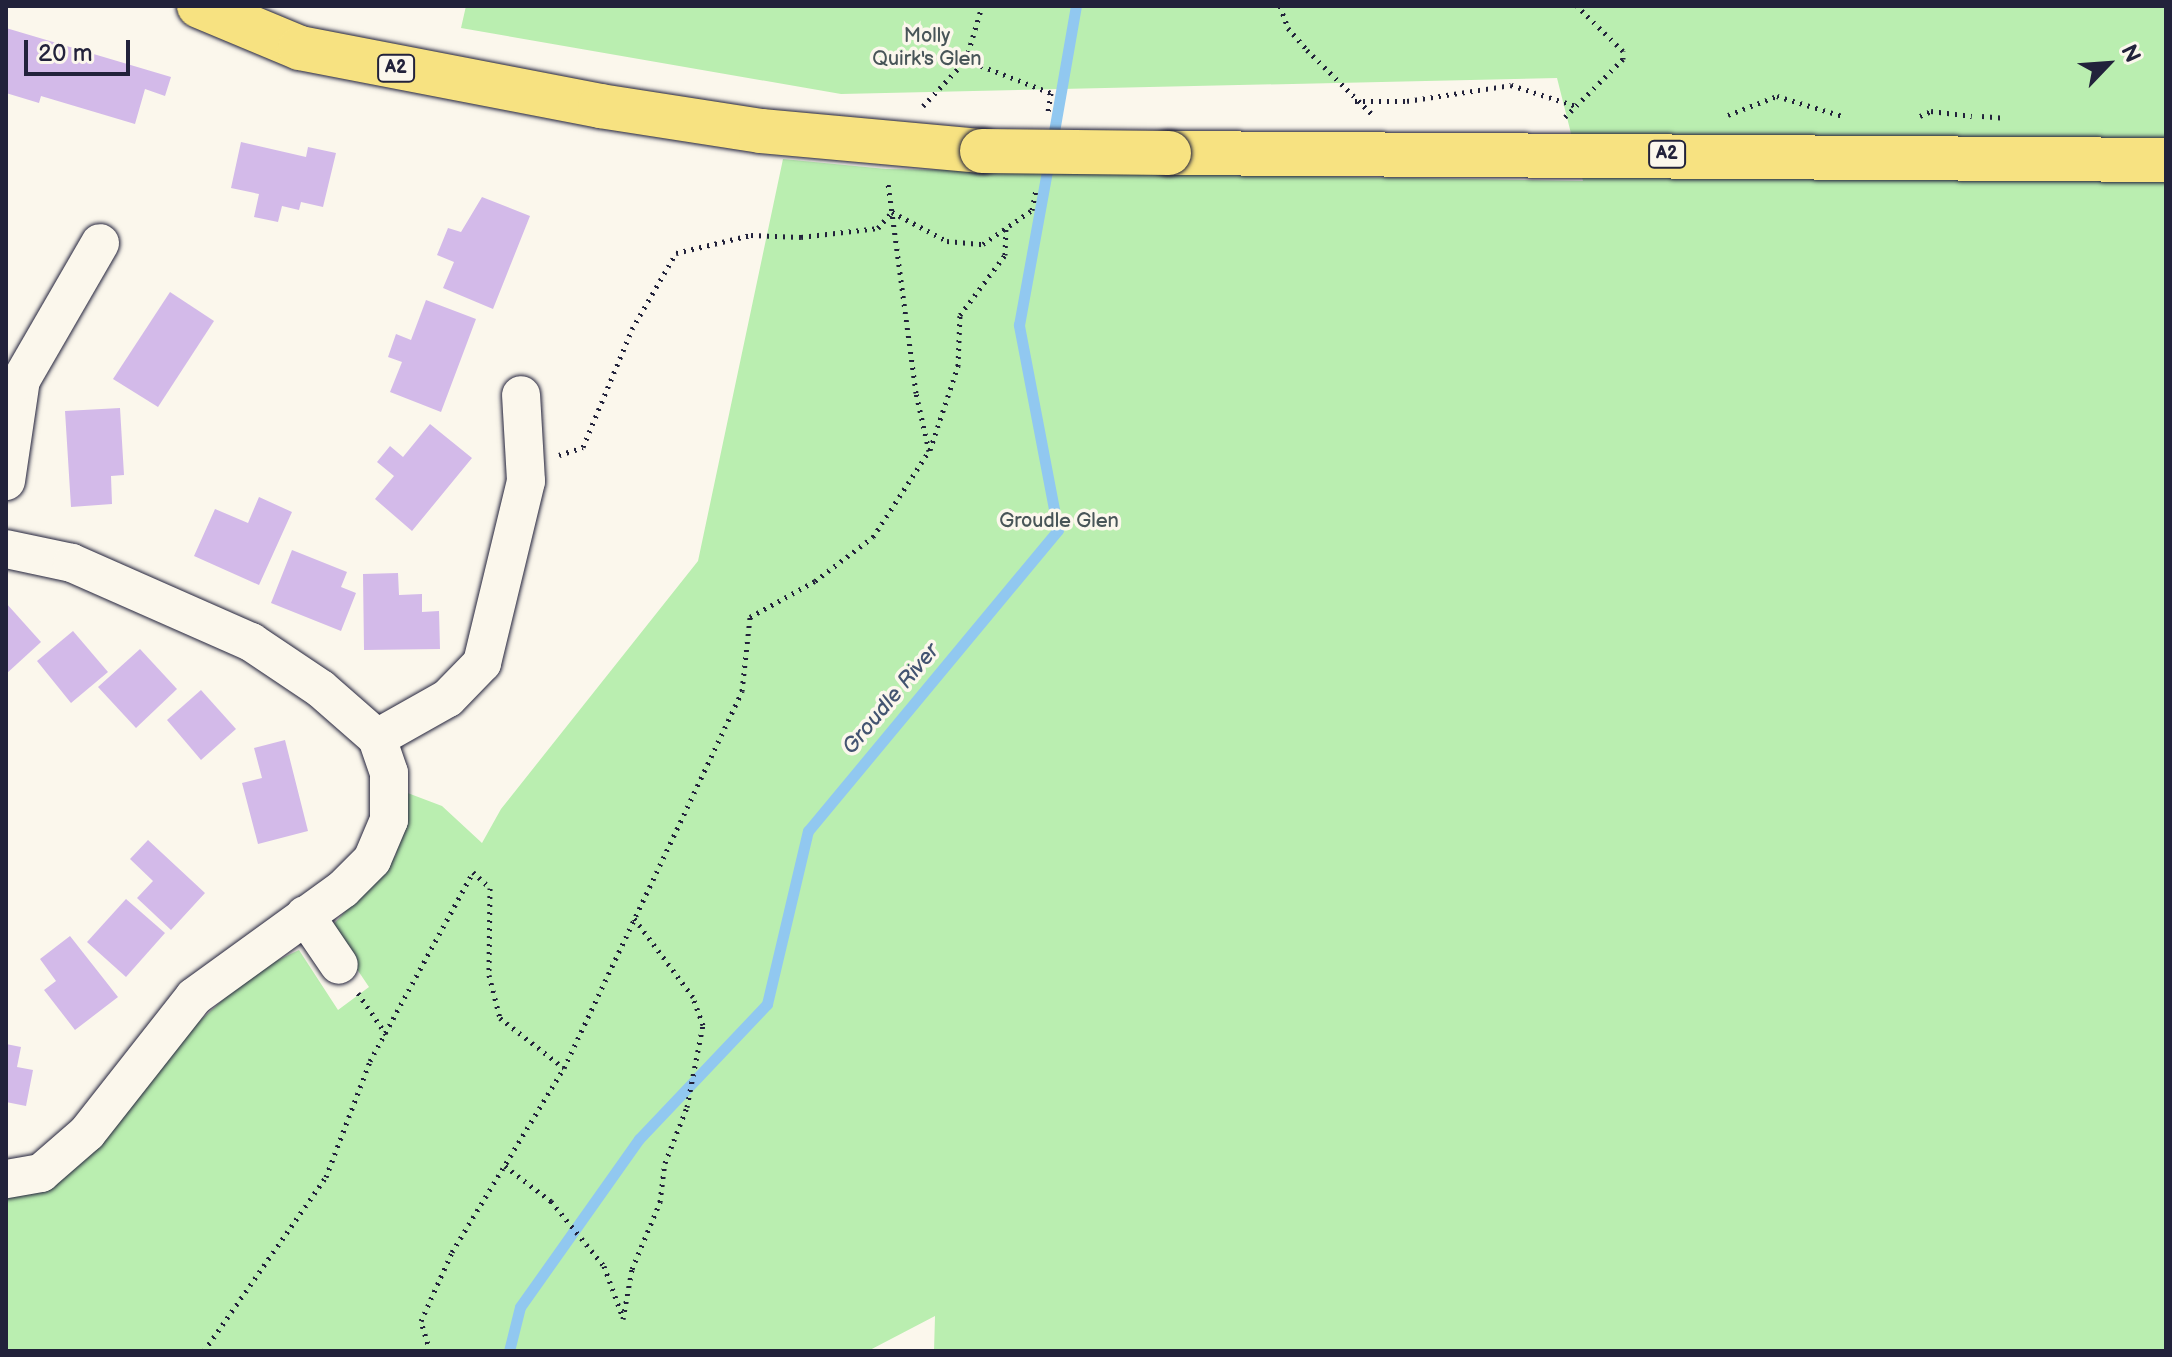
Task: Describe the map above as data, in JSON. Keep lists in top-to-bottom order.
{
  "streets": {
    "highway": ["A2"]
  },
  "water": ["Groudle River"],
  "parks": ["Molly Quirk's Glen", "Groudle Glen"],
  "scale_bar": "20 m",
  "north": "top right"
}
